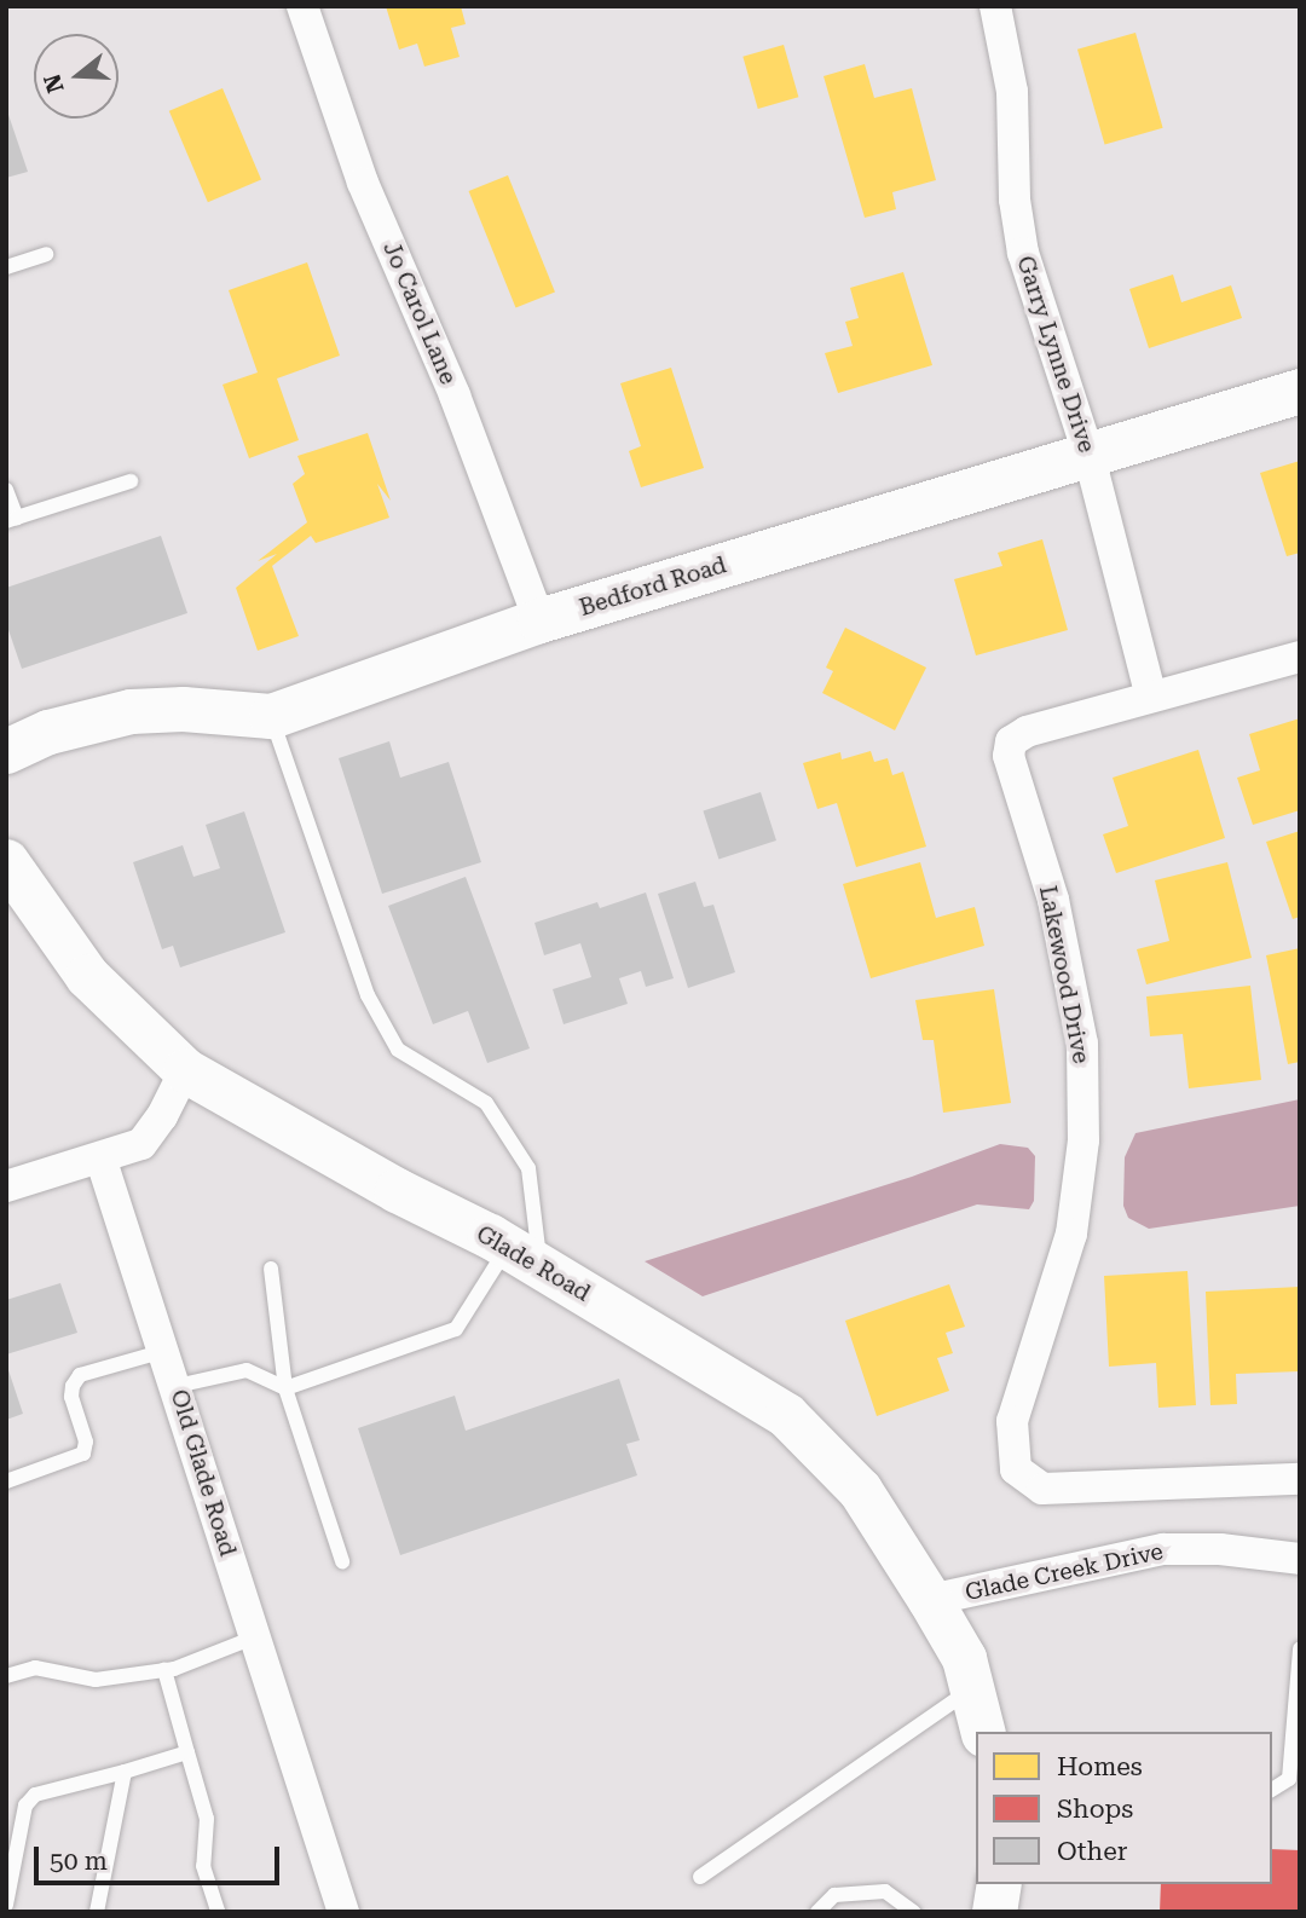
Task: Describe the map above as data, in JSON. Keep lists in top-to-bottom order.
{
  "streets": {
    "main road": ["Bedford Road", "Glade Road"],
    "street": [
      "Jo Carol Lane",
      "Garry Lynne Drive",
      "Lakewood Drive",
      "Old Glade Road",
      "Glade Creek Drive"
    ]
  },
  "crossings": [
    ["Jo Carol Lane", "Bedford Road"],
    ["Garry Lynne Drive", "Bedford Road"],
    ["Garry Lynne Drive", "Lakewood Drive"],
    ["Glade Road", "Glade Creek Drive"]
  ],
  "legend": ["Homes", "Shops", "Other"],
  "scale_bar": "50 m",
  "north": "left"
}
